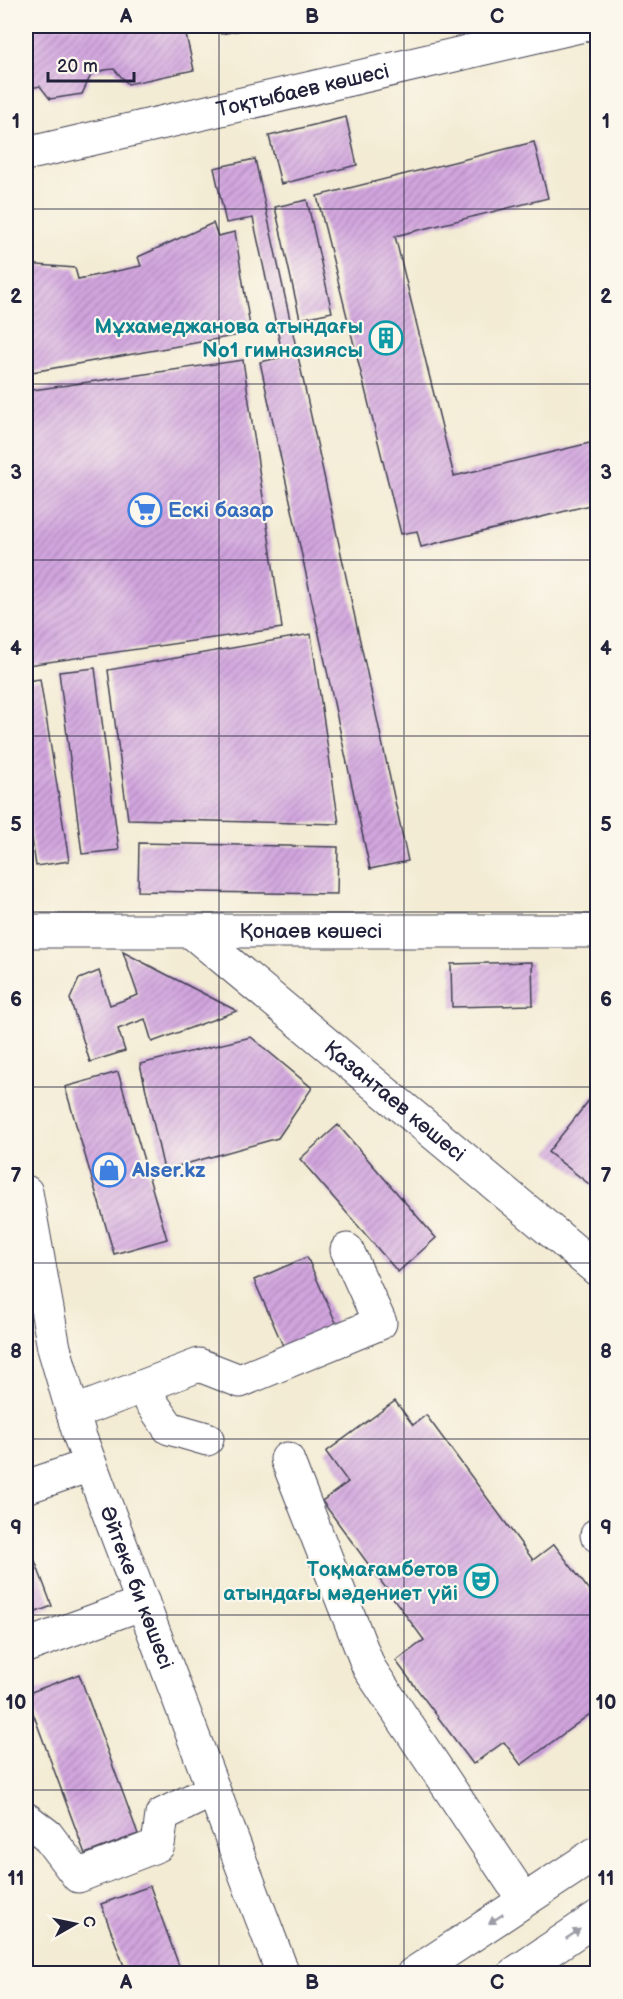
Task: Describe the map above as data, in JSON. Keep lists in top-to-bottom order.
{
  "streets": {
    "street": [
      "Тоқтыбаев көшесі",
      "Қонаев көшесі",
      "Қазантаев көшесі",
      "Әйтеке би көшесі"
    ]
  },
  "crossings": [
    ["Қонаев көшесі", "Қазантаев көшесі"]
  ],
  "places": {
    "building": ["Мұхамеджанова атындағы No1 гимназиясы"],
    "supermarket": ["Ескі базар"],
    "shop": ["Alser.kz"],
    "theatre": ["Тоқмағамбетов атындағы мәдениет үйі"]
  },
  "scale_bar": "20 m",
  "north": "right",
  "grid": {
    "columns": ["A", "B", "C"],
    "rows": [
      "1",
      "2",
      "3",
      "4",
      "5",
      "6",
      "7",
      "8",
      "9",
      "10",
      "11"
    ]
  }
}
